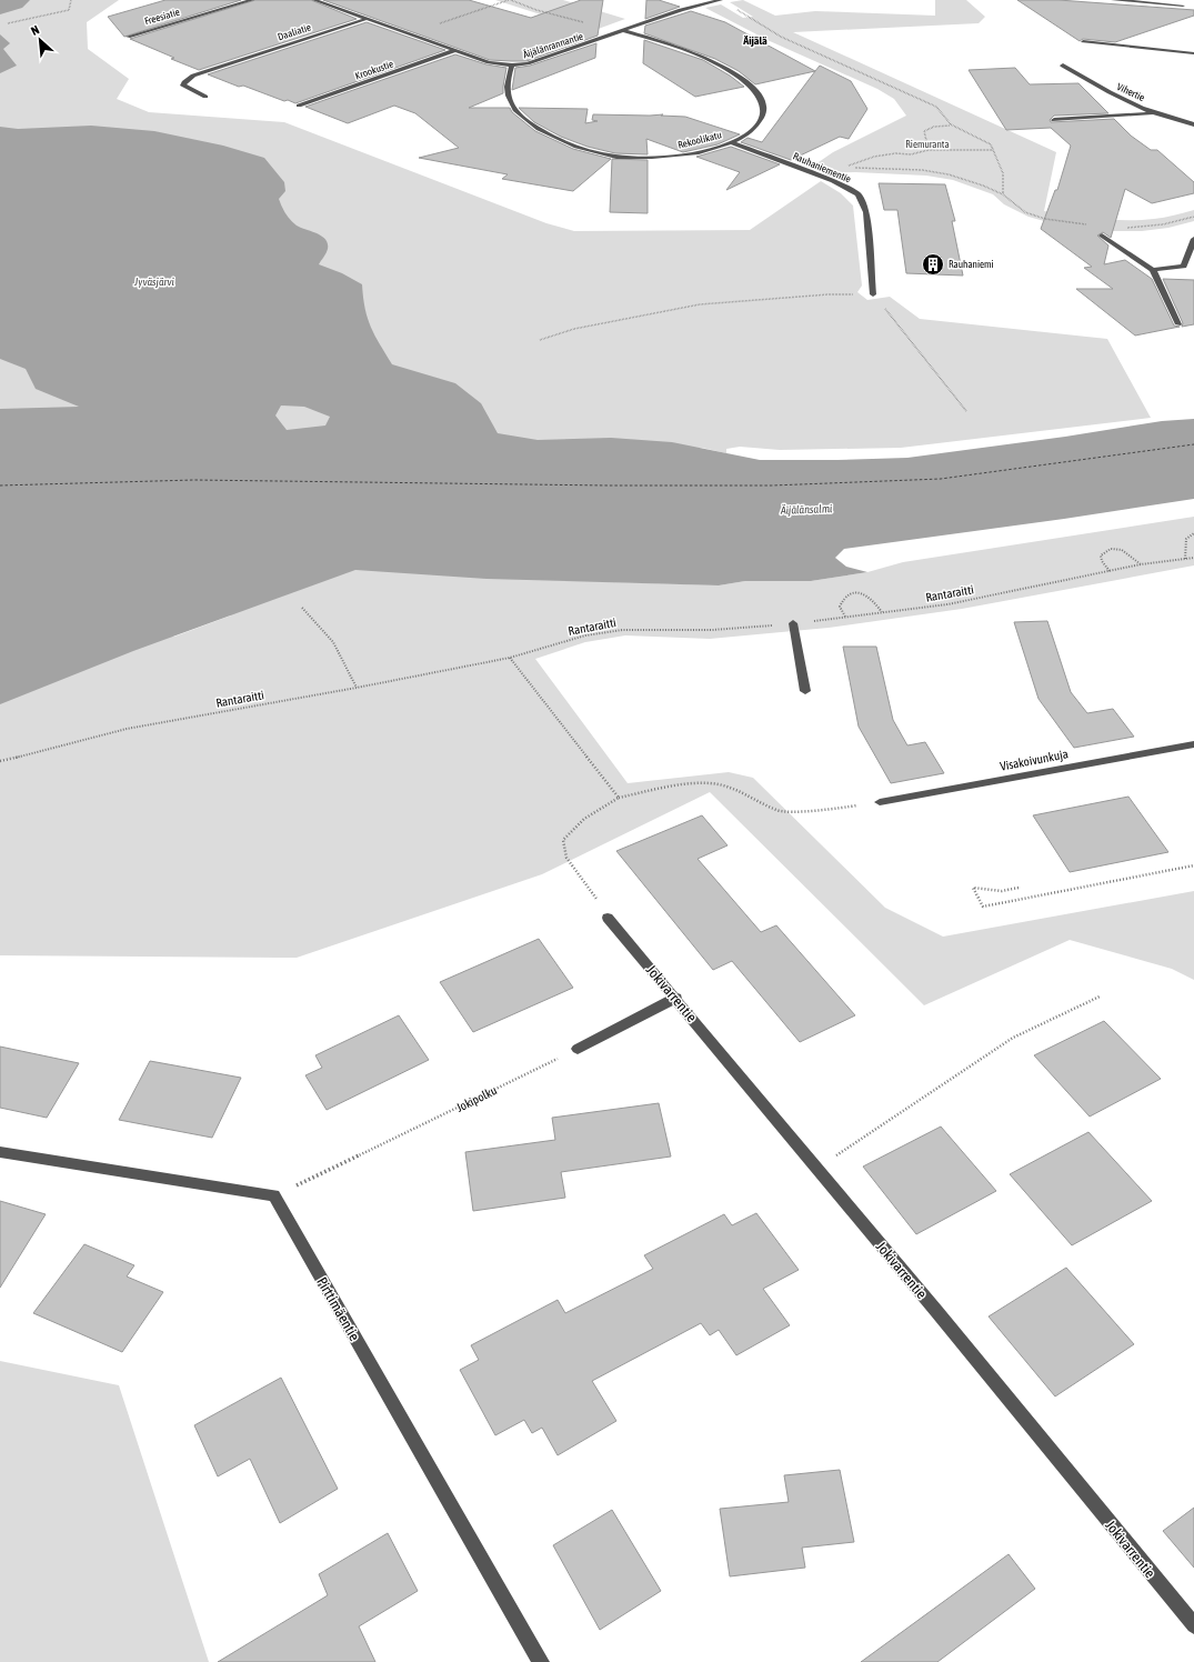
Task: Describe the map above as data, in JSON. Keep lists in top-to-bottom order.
{
  "streets": {
    "street": [
      "Freesiatie",
      "Daaliatie",
      "Äijälänrannantie",
      "Krookustie",
      "Vihertie",
      "Rekoolikatu",
      "Rauhaniementie",
      "Visakoivunkuja",
      "Jokivarrentie",
      "Pirttimäentie"
    ],
    "path": ["Rantaraitti", "Jokipolku"]
  },
  "crossings": [
    ["Daaliatie", "Äijälänrannantie"],
    ["Äijälänrannantie", "Krookustie"],
    ["Äijälänrannantie", "Rekoolikatu"],
    ["Rekoolikatu", "Rauhaniementie"],
    ["Jokipolku", "Pirttimäentie"]
  ],
  "districts": ["Äijälä"],
  "water": ["Jyväsjärvi", "Äijälänsalmi"],
  "parks": ["Riemuranta"],
  "places": {
    "building": ["Rauhaniemi"]
  },
  "north": "top left"
}
